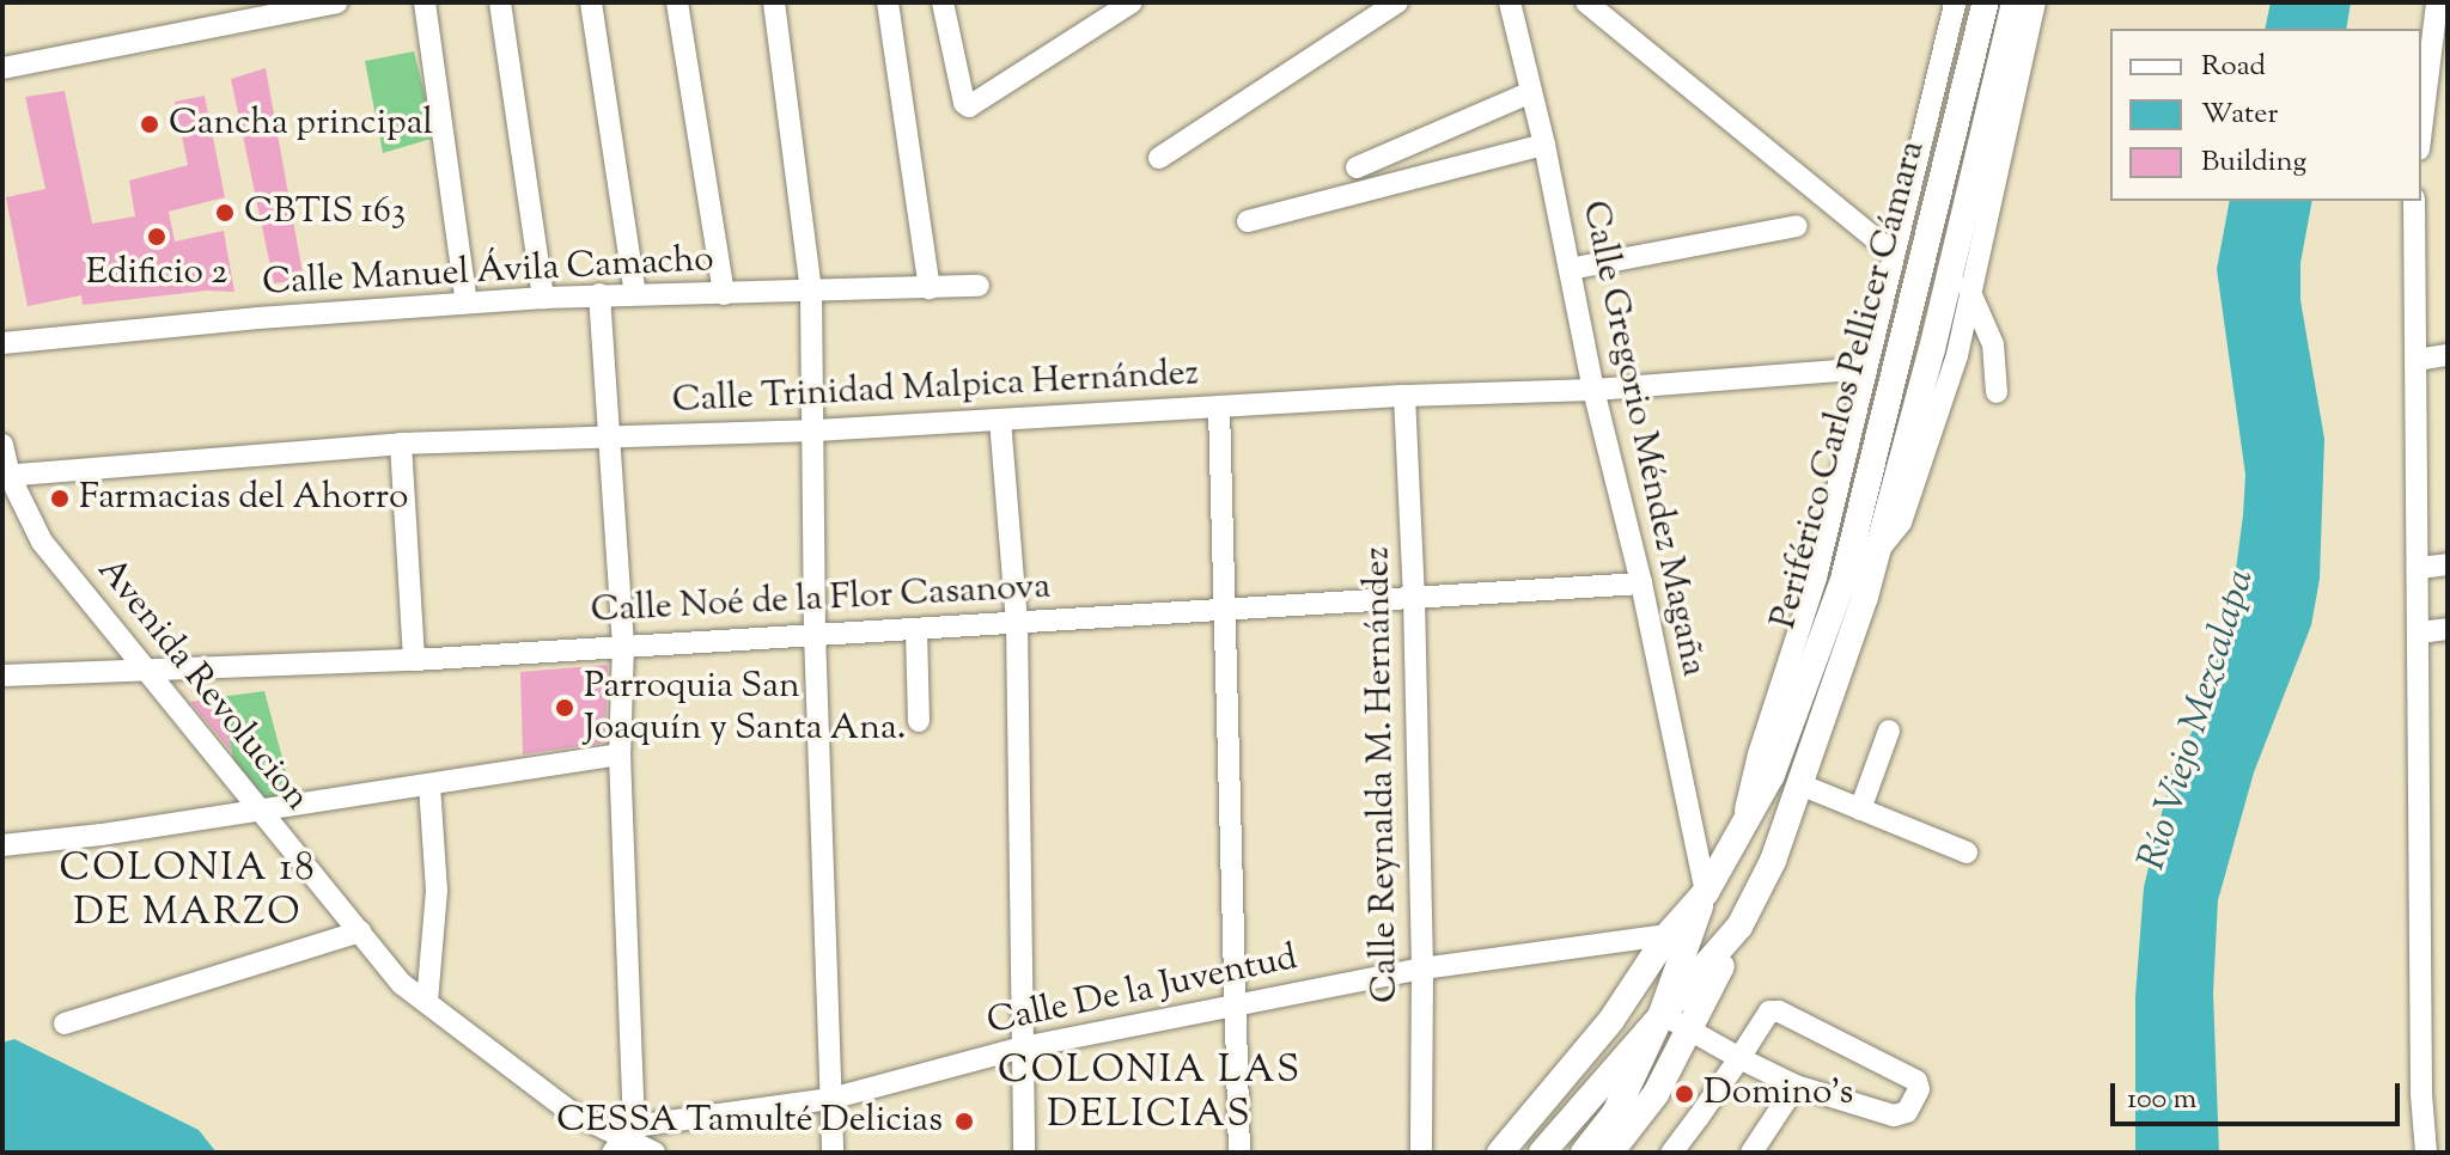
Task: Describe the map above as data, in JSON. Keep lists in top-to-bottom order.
{
  "streets": {
    "main road": ["Periférico Carlos Pellicer Cámara"],
    "street": [
      "Calle Manuel Ávila Camacho",
      "Calle Trinidad Malpica Hernández",
      "Calle Gregorio Méndez Magaña",
      "Calle Noé de la Flor Casanova",
      "Avenida Revolucion",
      "Calle Reynalda M. Hernández",
      "Calle De la Juventud"
    ]
  },
  "crossings": [
    ["Periférico Carlos Pellicer Cámara", "Calle Gregorio Méndez Magaña"],
    ["Periférico Carlos Pellicer Cámara", "Calle De la Juventud"],
    ["Calle Trinidad Malpica Hernández", "Calle Gregorio Méndez Magaña"],
    ["Calle Trinidad Malpica Hernández", "Avenida Revolucion"],
    ["Calle Trinidad Malpica Hernández", "Calle Reynalda M. Hernández"],
    ["Calle Gregorio Méndez Magaña", "Calle Noé de la Flor Casanova"],
    ["Calle Noé de la Flor Casanova", "Avenida Revolucion"],
    ["Calle Noé de la Flor Casanova", "Calle Reynalda M. Hernández"],
    ["Avenida Revolucion", "Calle De la Juventud"],
    ["Calle Reynalda M. Hernández", "Calle De la Juventud"]
  ],
  "districts": ["COLONIA 18 DE MARZO", "COLONIA LAS DELICIAS"],
  "water": ["Río Viejo Mezcalapa"],
  "places": [
    "Cancha principal",
    "CBTIS 163",
    "Edificio 2",
    "Farmacias del Ahorro",
    "Parroquia San Joaquín y Santa Ana.",
    "Domino's",
    "CESSA Tamulté Delicias"
  ],
  "legend": ["Road", "Water", "Building"],
  "scale_bar": "100 m"
}
